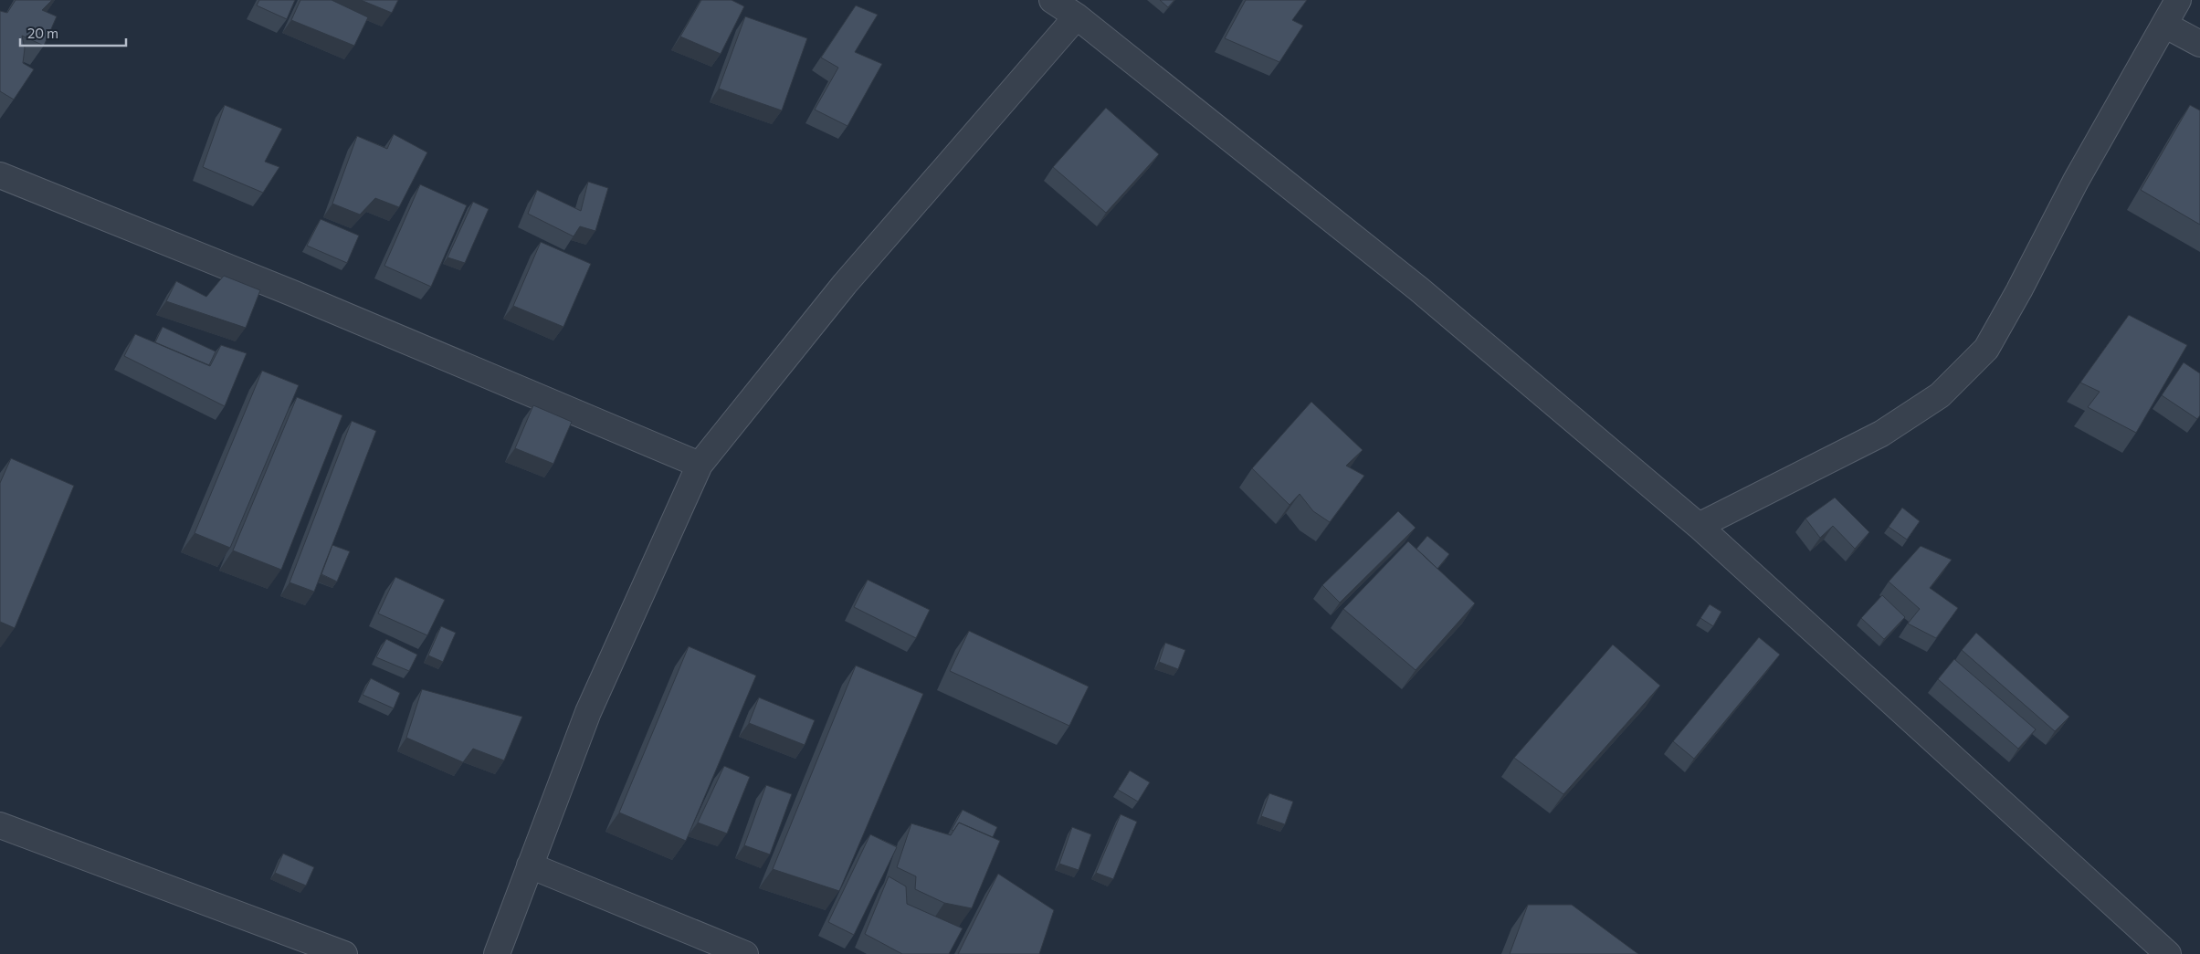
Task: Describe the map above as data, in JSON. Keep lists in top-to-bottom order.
{
  "scale_bar": "20 m"
}
